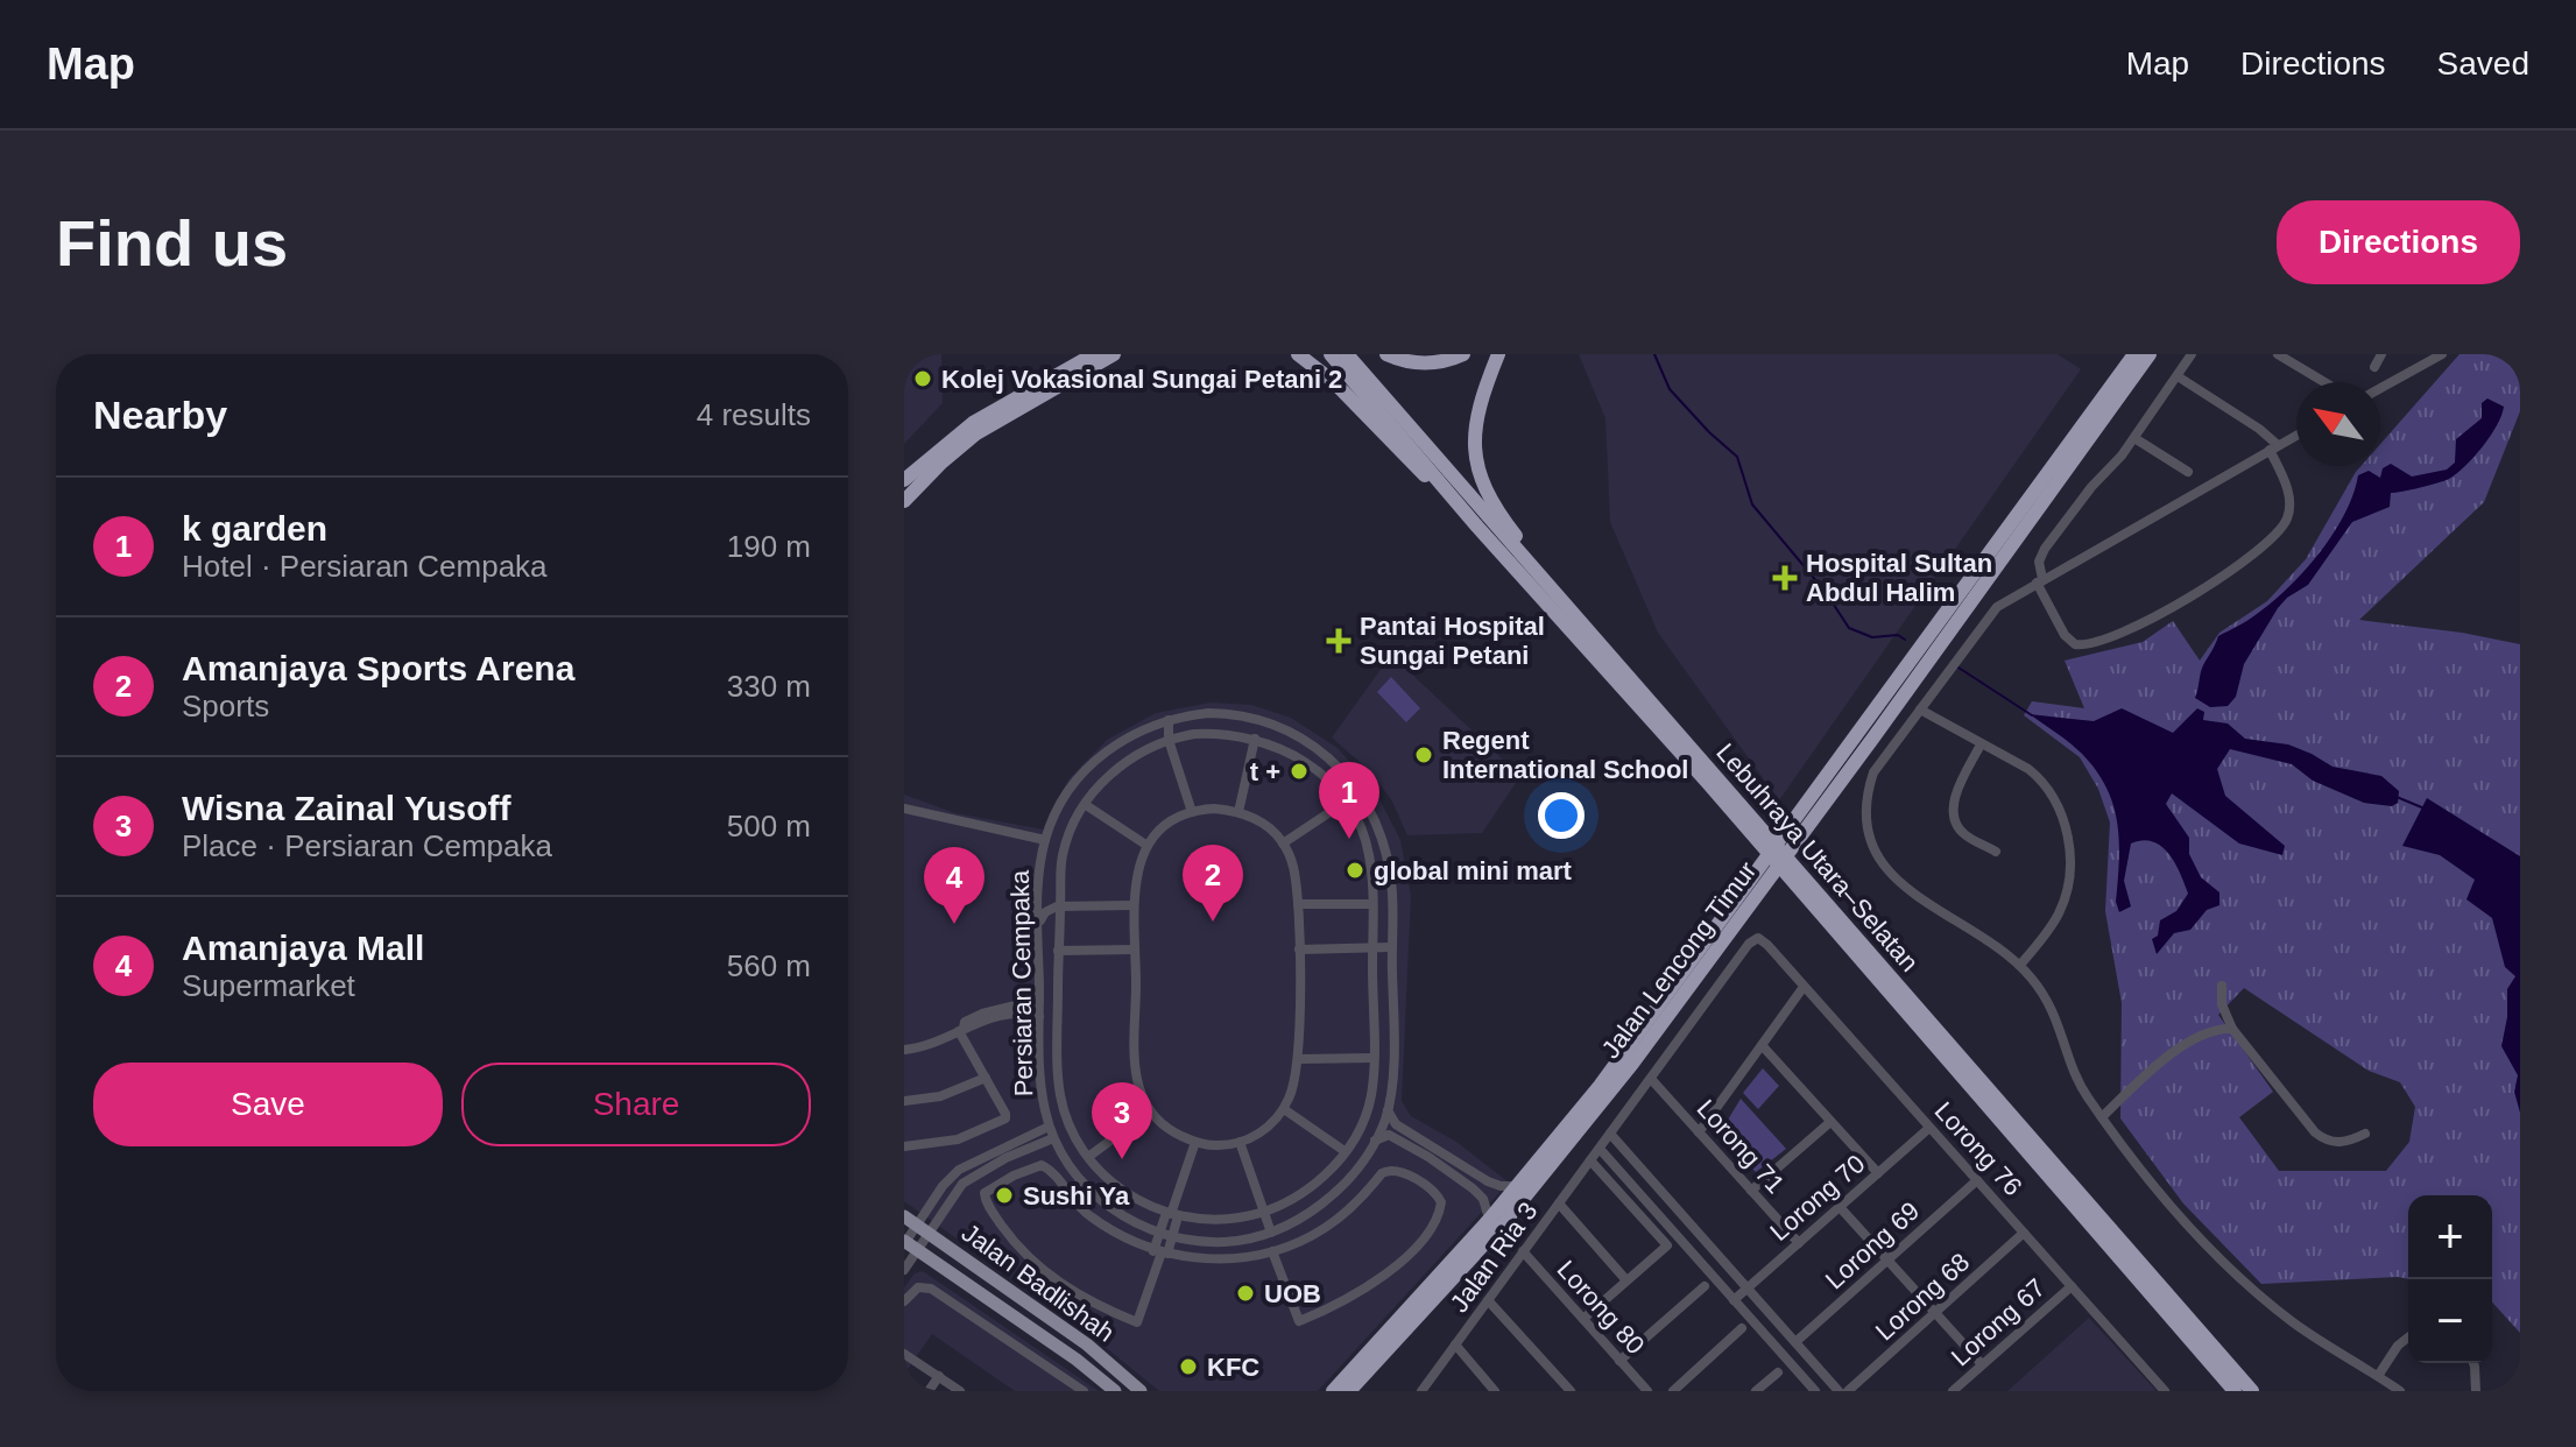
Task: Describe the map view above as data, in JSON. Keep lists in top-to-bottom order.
{
  "streets": {
    "highway": ["Lebuhraya Utara–Selatan", "Jalan Lencong Timur"],
    "main road": ["Jalan Badlishah"],
    "street": [
      "Persiaran Cempaka",
      "Lorong 71",
      "Lorong 76",
      "Lorong 70",
      "Lorong 69",
      "Jalan Ria 3",
      "Lorong 68",
      "Lorong 80",
      "Lorong 67"
    ]
  },
  "crossings": [
    ["Lorong 71", "Lorong 70"],
    ["Lorong 71", "Jalan Ria 3"],
    ["Lorong 76", "Lorong 70"],
    ["Lorong 76", "Lorong 69"],
    ["Lorong 76", "Jalan Ria 3"],
    ["Lorong 76", "Lorong 68"],
    ["Lorong 76", "Lorong 67"],
    ["Jalan Ria 3", "Lorong 80"]
  ],
  "places": {
    "other": [
      "Kolej Vokasional Sungai Petani 2",
      "Regent International School",
      "t +",
      "global mini mart",
      "Sushi Ya",
      "UOB",
      "KFC"
    ],
    "health": ["Hospital Sultan Abdul Halim", "Pantai Hospital Sungai Petani"]
  },
  "north": "top left",
  "page": {
    "header": "Map",
    "nav": ["Map", "Directions", "Saved"],
    "buttons": [
      "Directions",
      ["Save", "Share"]
    ],
    "title": "Find us",
    "heading": ["Nearby", "4 results"],
    "list": [
      {
        "mark": "1",
        "name": "k garden",
        "note": "Hotel · Persiaran Cempaka",
        "value": "190 m"
      },
      {
        "mark": "2",
        "name": "Amanjaya Sports Arena",
        "note": "Sports",
        "value": "330 m"
      },
      {
        "mark": "3",
        "name": "Wisna Zainal Yusoff",
        "note": "Place · Persiaran Cempaka",
        "value": "500 m"
      },
      {
        "mark": "4",
        "name": "Amanjaya Mall",
        "note": "Supermarket",
        "value": "560 m"
      }
    ],
    "pins": [
      "1",
      "2",
      "4",
      "3"
    ],
    "map_buttons": ["+", "−"]
  }
}
